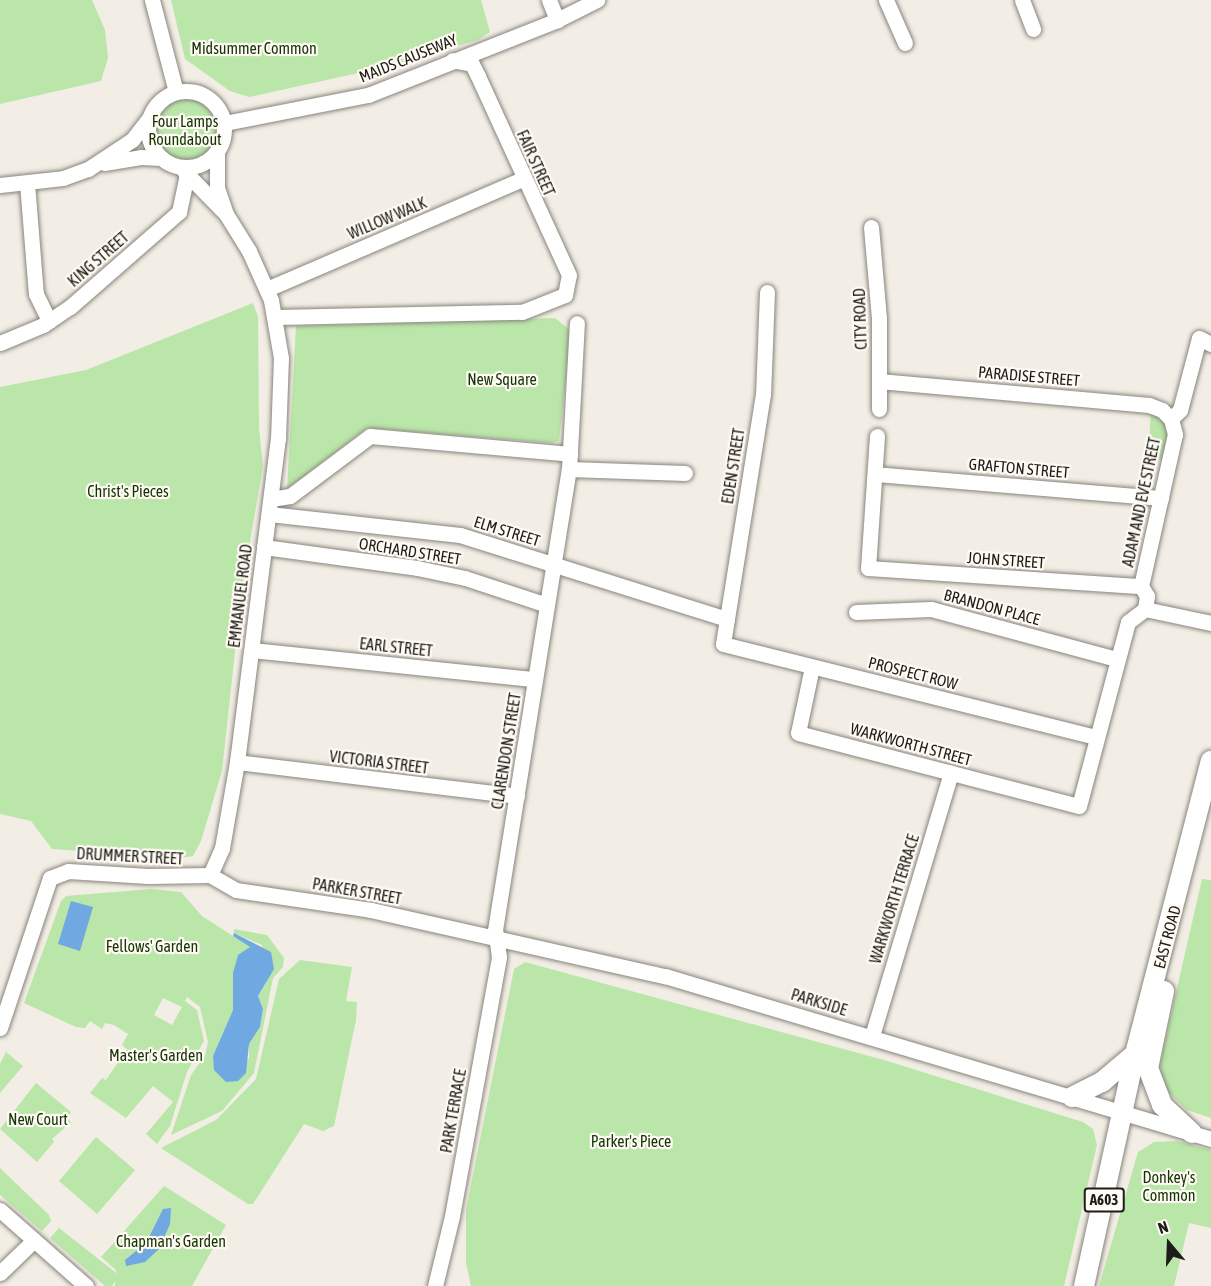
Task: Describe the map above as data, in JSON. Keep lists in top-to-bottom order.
{
  "streets": {
    "main road": ["EAST ROAD", "A603"],
    "street": [
      "MAIDS CAUSEWAY",
      "FAIR STREET",
      "WILLOW WALK",
      "KING STREET",
      "CITY ROAD",
      "PARADISE STREET",
      "EDEN STREET",
      "GRAFTON STREET",
      "ADAM AND EVE STREET",
      "ELM STREET",
      "ORCHARD STREET",
      "JOHN STREET",
      "EMMANUEL ROAD",
      "BRANDON PLACE",
      "EARL STREET",
      "PROSPECT ROW",
      "WARKWORTH STREET",
      "CLARENDON STREET",
      "VICTORIA STREET",
      "DRUMMER STREET",
      "PARKER STREET",
      "WARKWORTH TERRACE",
      "PARKSIDE",
      "PARK TERRACE"
    ]
  },
  "crossings": [
    ["MAIDS CAUSEWAY", "FAIR STREET"],
    ["MAIDS CAUSEWAY", "KING STREET"],
    ["FAIR STREET", "WILLOW WALK"],
    ["FAIR STREET", "EMMANUEL ROAD"],
    ["WILLOW WALK", "EMMANUEL ROAD"],
    ["CITY ROAD", "PARADISE STREET"],
    ["PARADISE STREET", "ADAM AND EVE STREET"],
    ["EDEN STREET", "ELM STREET"],
    ["EDEN STREET", "PROSPECT ROW"],
    ["GRAFTON STREET", "ADAM AND EVE STREET"],
    ["GRAFTON STREET", "JOHN STREET"],
    ["ADAM AND EVE STREET", "JOHN STREET"],
    ["ELM STREET", "EMMANUEL ROAD"],
    ["ELM STREET", "CLARENDON STREET"],
    ["ORCHARD STREET", "EMMANUEL ROAD"],
    ["ORCHARD STREET", "CLARENDON STREET"],
    ["EMMANUEL ROAD", "EARL STREET"],
    ["EMMANUEL ROAD", "VICTORIA STREET"],
    ["EMMANUEL ROAD", "DRUMMER STREET"],
    ["EMMANUEL ROAD", "PARKER STREET"],
    ["EARL STREET", "CLARENDON STREET"],
    ["PROSPECT ROW", "WARKWORTH STREET"],
    ["WARKWORTH STREET", "WARKWORTH TERRACE"],
    ["CLARENDON STREET", "VICTORIA STREET"],
    ["CLARENDON STREET", "PARKER STREET"],
    ["CLARENDON STREET", "PARKSIDE"],
    ["CLARENDON STREET", "PARK TERRACE"],
    ["DRUMMER STREET", "PARKER STREET"],
    ["PARKER STREET", "PARKSIDE"],
    ["PARKER STREET", "PARK TERRACE"],
    ["WARKWORTH TERRACE", "PARKSIDE"],
    ["EAST ROAD", "PARKSIDE"],
    ["EAST ROAD", "A603"],
    ["PARKSIDE", "PARK TERRACE"],
    ["PARKSIDE", "A603"]
  ],
  "parks": [
    "Midsummer Common",
    "Four Lamps Roundabout",
    "New Square",
    "Christ's Pieces",
    "Fellows' Garden",
    "Master's Garden",
    "New Court",
    "Parker's Piece",
    "Donkey's Common",
    "Chapman's Garden"
  ],
  "north": "top"
}
